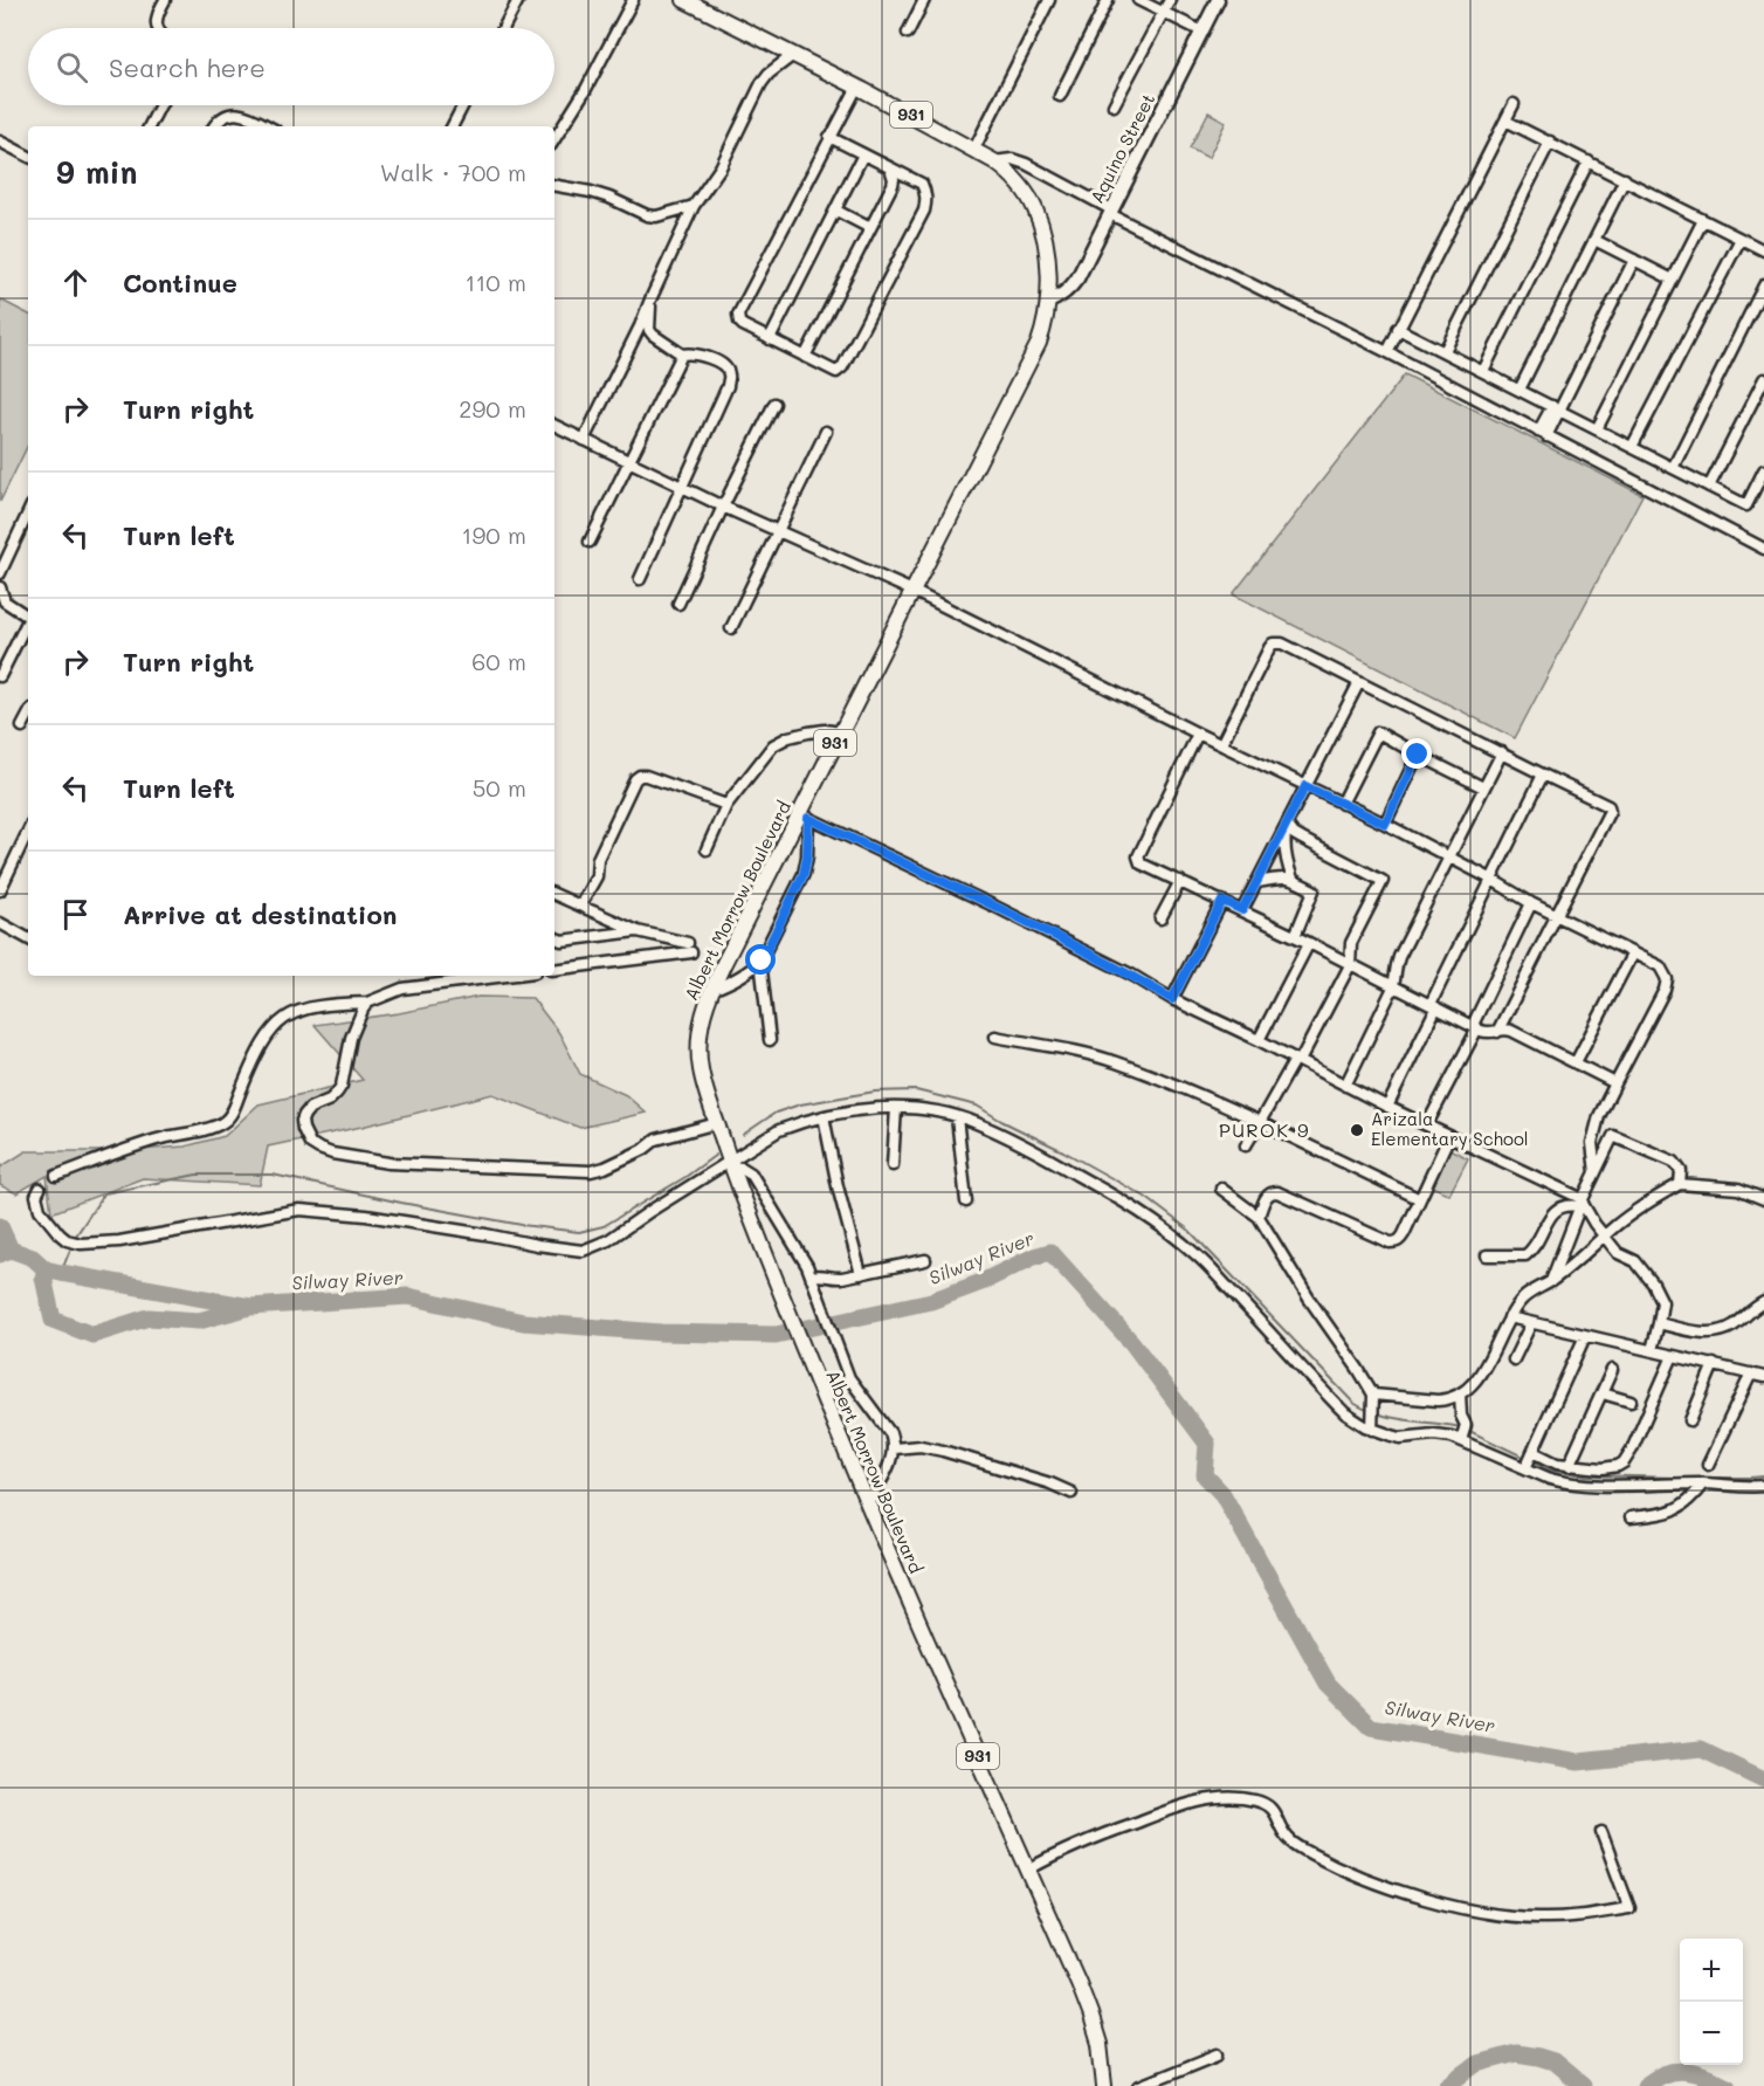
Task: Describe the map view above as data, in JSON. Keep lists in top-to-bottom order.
{
  "streets": {
    "highway": ["931", "Albert Morrow Boulevard"],
    "main road": ["Aquino Street"]
  },
  "crossings": [
    ["Aquino Street", "Albert Morrow Boulevard"]
  ],
  "districts": ["PUROK 9"],
  "water": ["Silway River"],
  "places": ["Arizala Elementary School"],
  "page": {
    "search": "Search here",
    "heading": ["9 min", "Walk · 700 m"],
    "list": [
      ["Continue", "110 m"],
      ["Turn right", "290 m"],
      ["Turn left", "190 m"],
      ["Turn right", "60 m"],
      ["Turn left", "50 m"],
      "Arrive at destination"
    ],
    "map_buttons": ["+", "−"]
  }
}
